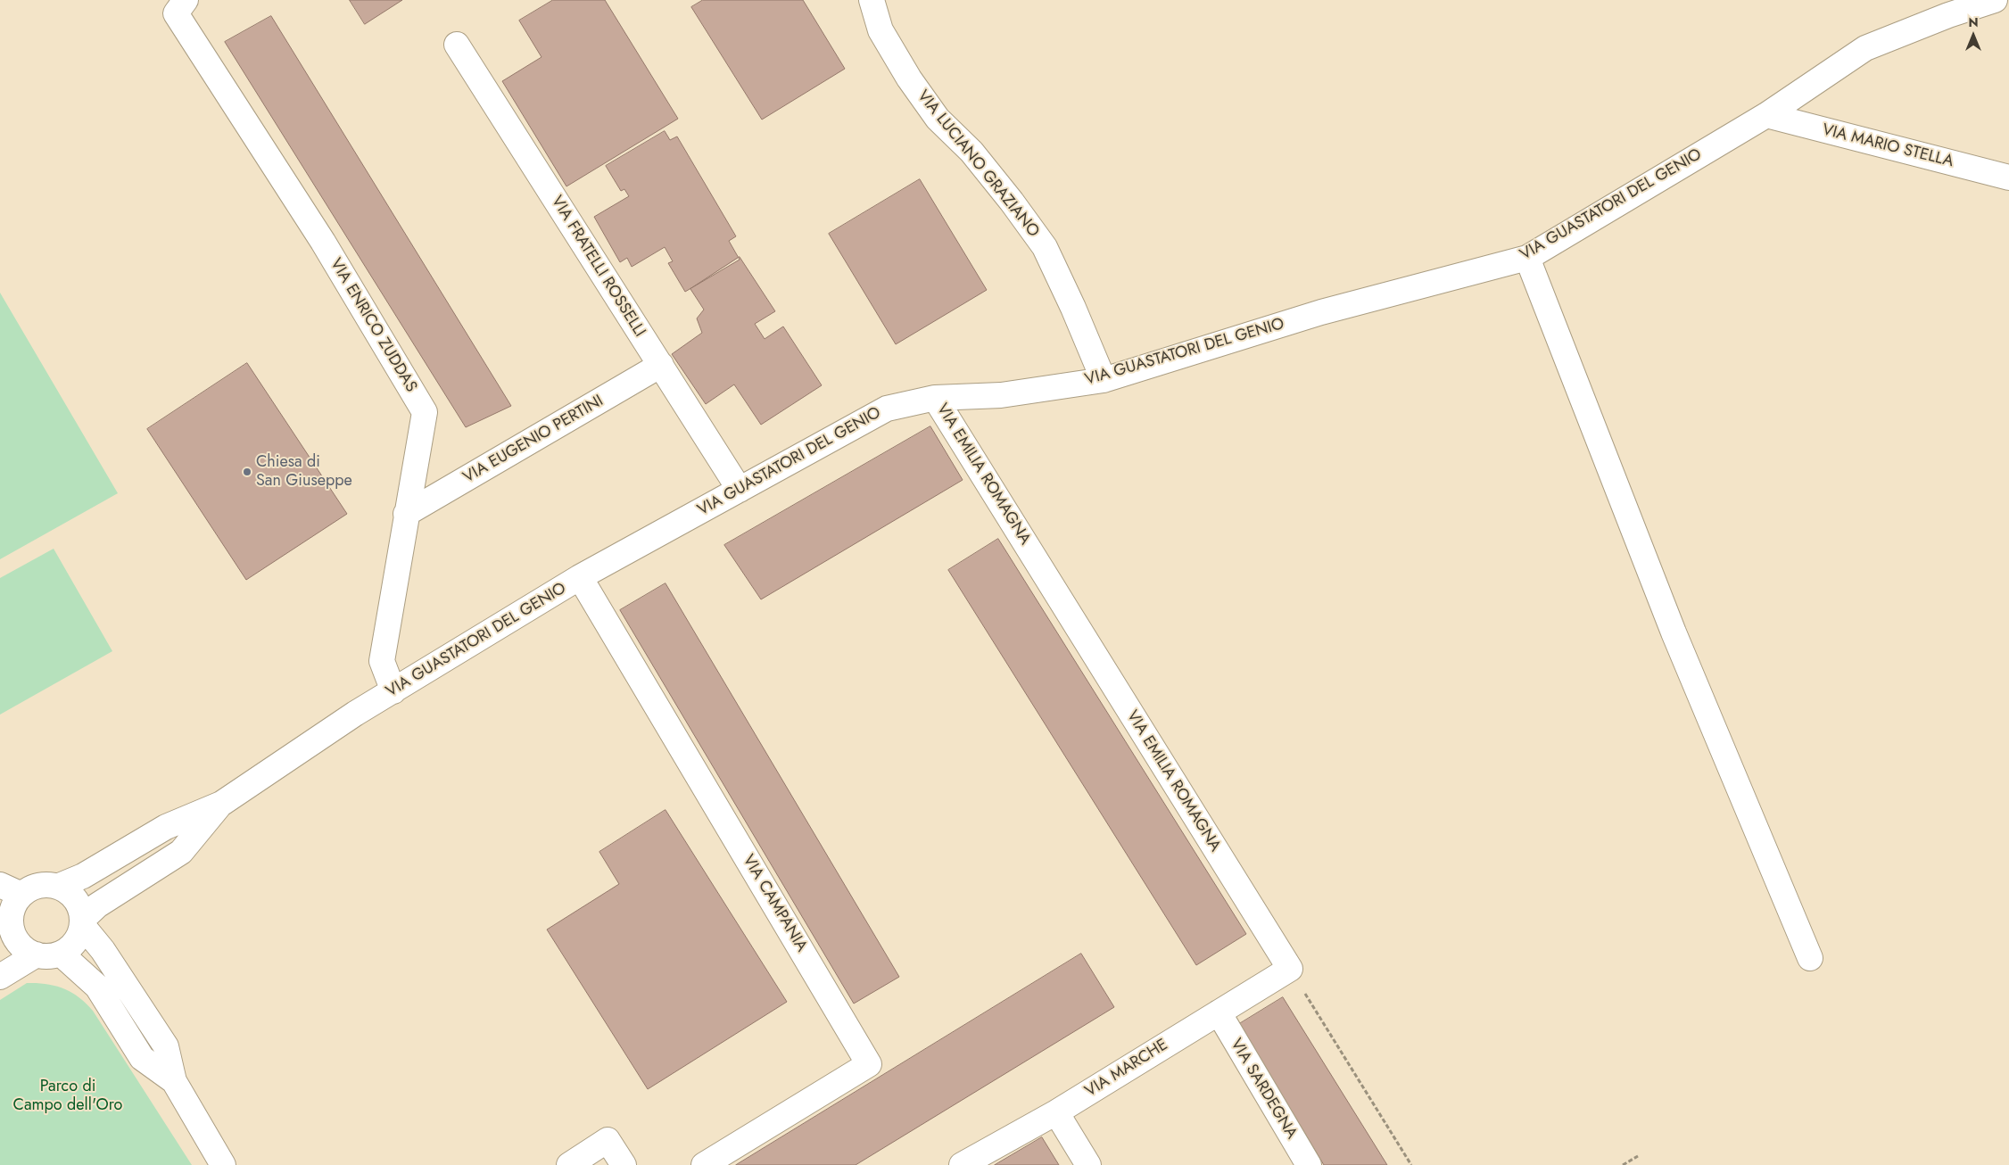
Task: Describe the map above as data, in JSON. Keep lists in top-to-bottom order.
{
  "streets": {
    "street": [
      "VIA MARIO STELLA",
      "VIA LUCIANO GRAZIANO",
      "VIA GUASTATORI DEL GENIO",
      "VIA FRATELLI ROSSELLI",
      "VIA ENRICO ZUDDAS",
      "VIA EUGENIO PERTINI",
      "VIA EMILIA ROMAGNA",
      "VIA CAMPANIA",
      "VIA MARCHE",
      "VIA SARDEGNA"
    ]
  },
  "crossings": [
    ["VIA MARIO STELLA", "VIA GUASTATORI DEL GENIO"],
    ["VIA LUCIANO GRAZIANO", "VIA GUASTATORI DEL GENIO"],
    ["VIA GUASTATORI DEL GENIO", "VIA FRATELLI ROSSELLI"],
    ["VIA GUASTATORI DEL GENIO", "VIA ENRICO ZUDDAS"],
    ["VIA GUASTATORI DEL GENIO", "VIA EMILIA ROMAGNA"],
    ["VIA GUASTATORI DEL GENIO", "VIA CAMPANIA"],
    ["VIA FRATELLI ROSSELLI", "VIA EUGENIO PERTINI"],
    ["VIA ENRICO ZUDDAS", "VIA EUGENIO PERTINI"],
    ["VIA EMILIA ROMAGNA", "VIA MARCHE"],
    ["VIA MARCHE", "VIA SARDEGNA"]
  ],
  "parks": ["Parco di Campo dell'Oro"],
  "places": ["Chiesa di San Giuseppe"],
  "north": "top"
}
